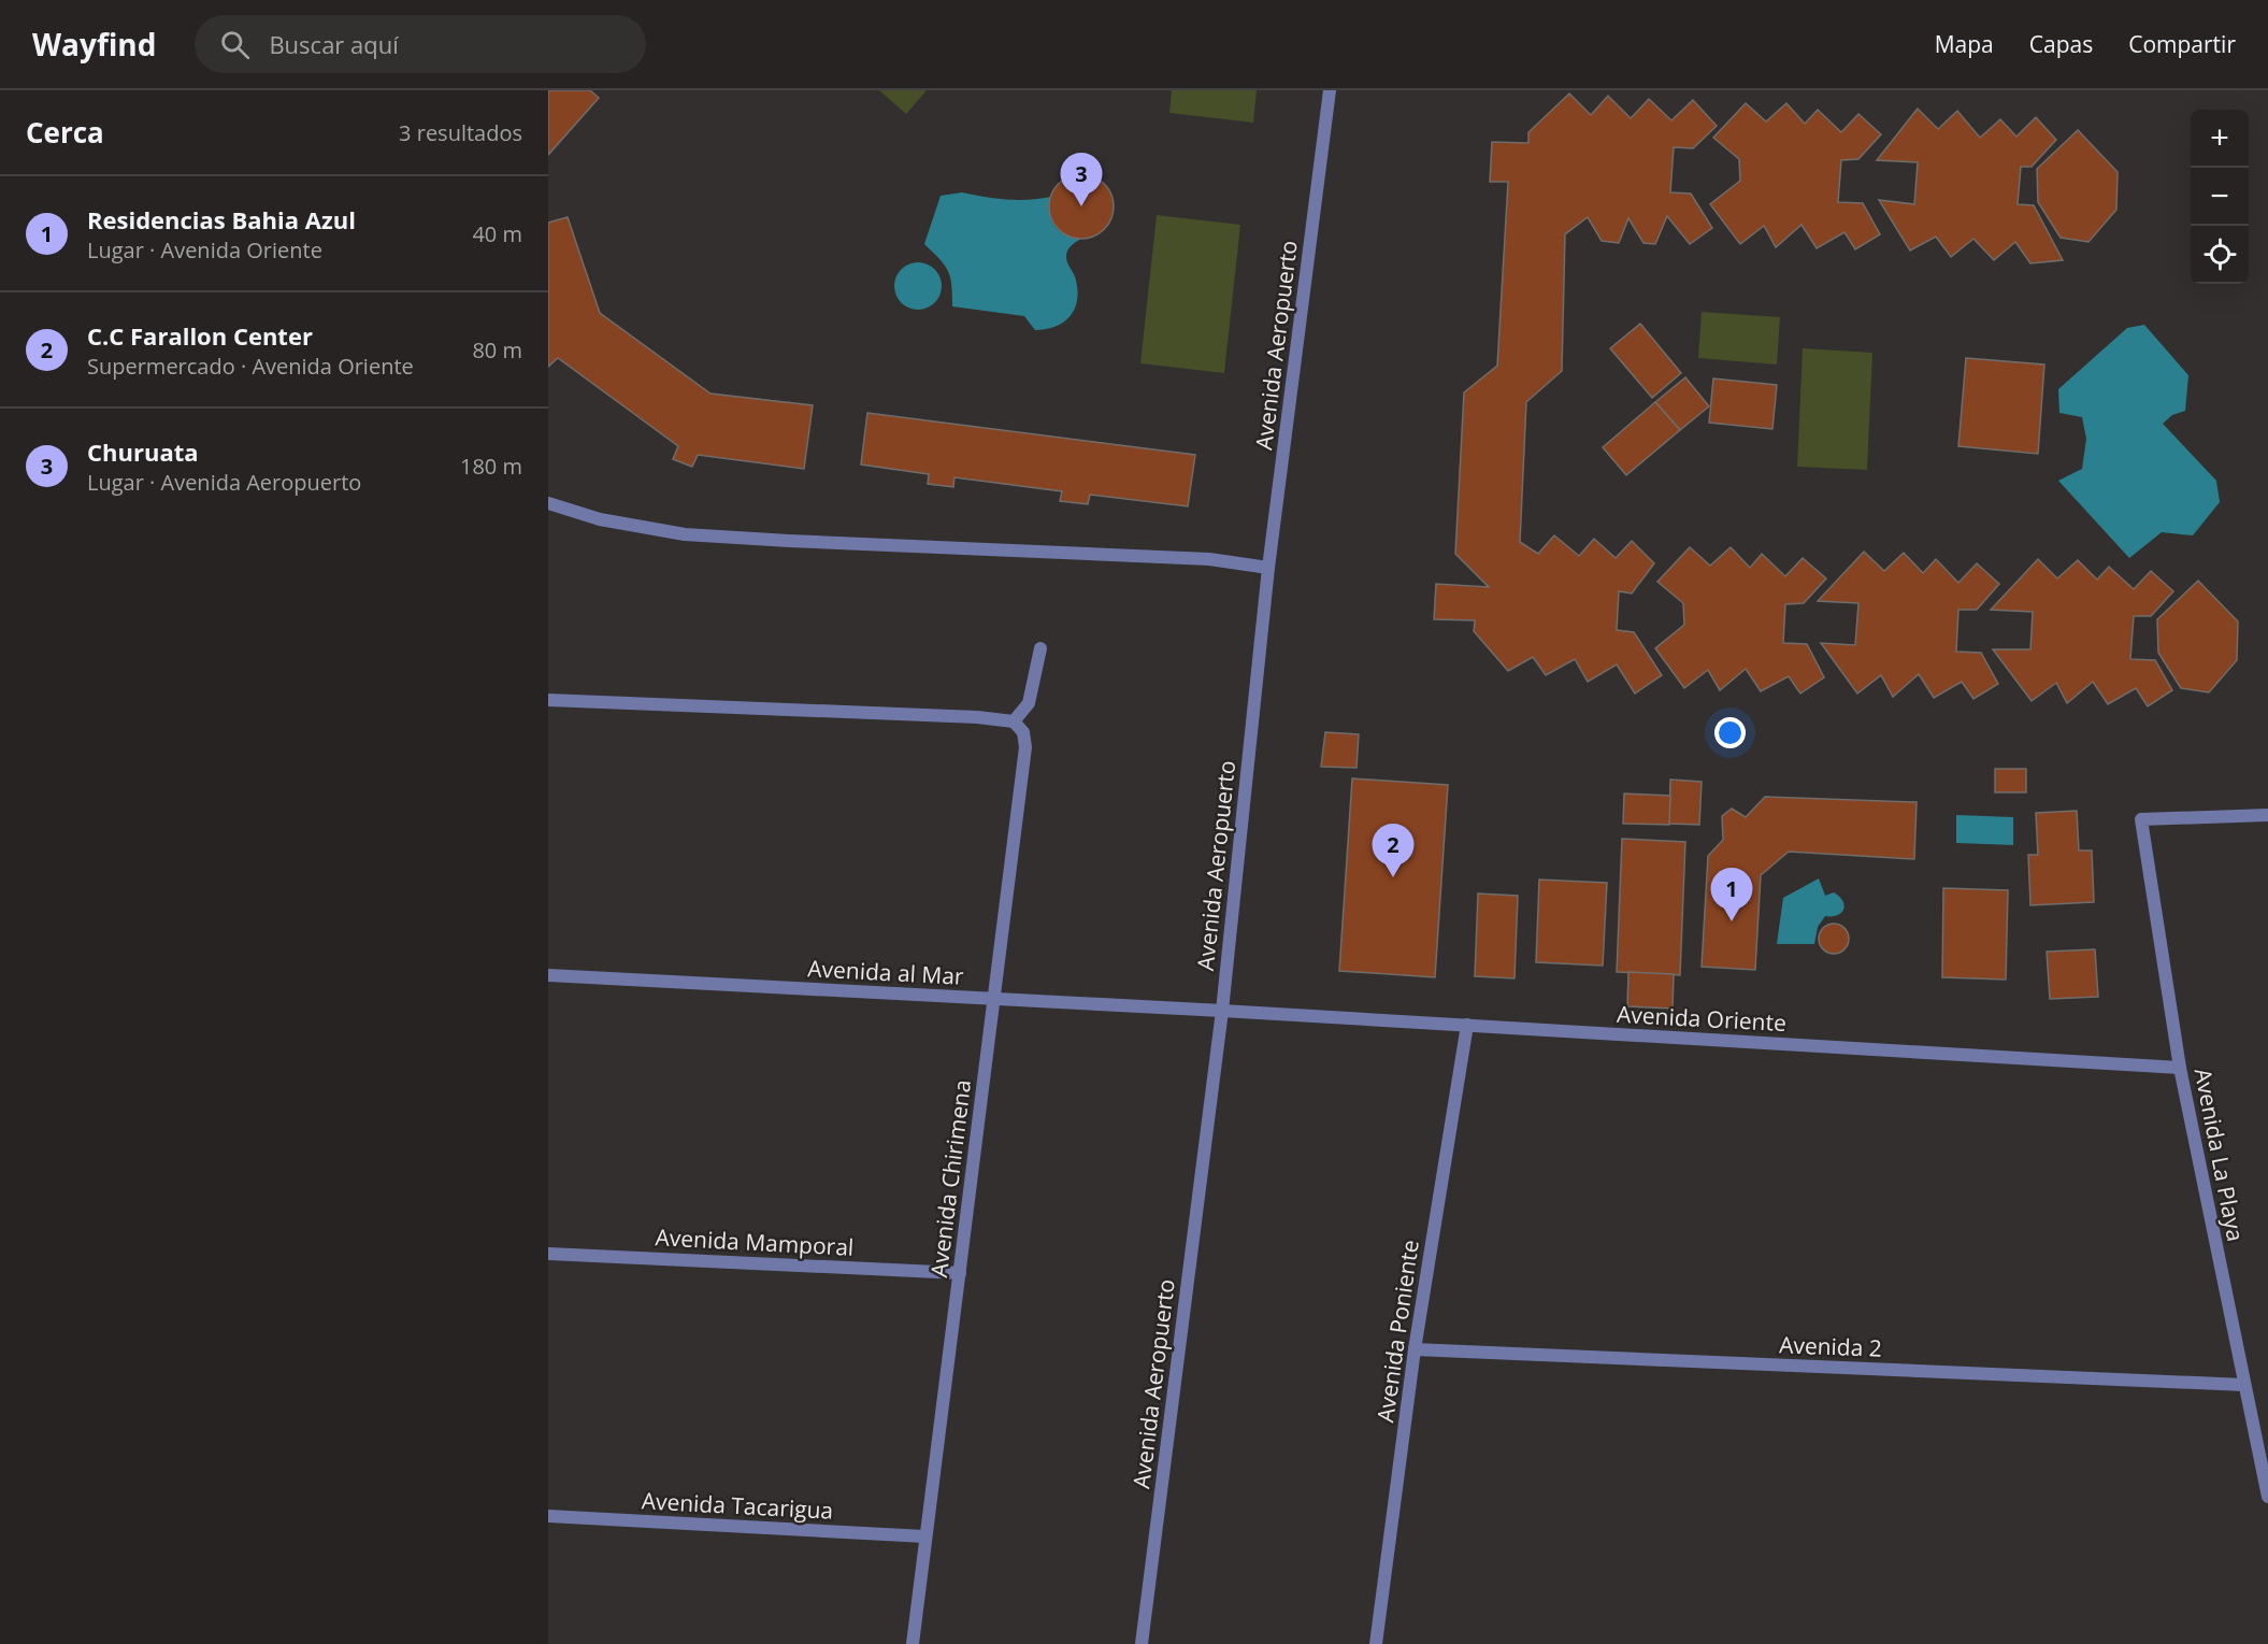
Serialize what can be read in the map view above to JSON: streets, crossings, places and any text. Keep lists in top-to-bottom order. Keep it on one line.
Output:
{"streets":{"street":["Avenida Aeropuerto","Avenida al Mar","Avenida Oriente","Avenida La Playa","Avenida Chirimena","Avenida Mamporal","Avenida Poniente","Avenida 2","Avenida Tacarigua"]},"crossings":[["Avenida Aeropuerto","Avenida al Mar"],["Avenida Aeropuerto","Avenida Oriente"],["Avenida al Mar","Avenida Oriente"],["Avenida al Mar","Avenida Chirimena"],["Avenida Oriente","Avenida La Playa"],["Avenida Oriente","Avenida Poniente"],["Avenida La Playa","Avenida 2"],["Avenida Chirimena","Avenida Mamporal"],["Avenida Chirimena","Avenida Tacarigua"],["Avenida Poniente","Avenida 2"]],"page":{"header":"Wayfind","search":"Buscar aquí","nav":["Mapa","Capas","Compartir"],"heading":["Cerca","3 resultados"],"map_buttons":["+","−"],"pins":["3","2","1"],"list":[{"mark":"1","name":"Residencias Bahia Azul","note":"Lugar · Avenida Oriente","value":"40 m"},{"mark":"2","name":"C.C Farallon Center","note":"Supermercado · Avenida Oriente","value":"80 m"},{"mark":"3","name":"Churuata","note":"Lugar · Avenida Aeropuerto","value":"180 m"}]}}
